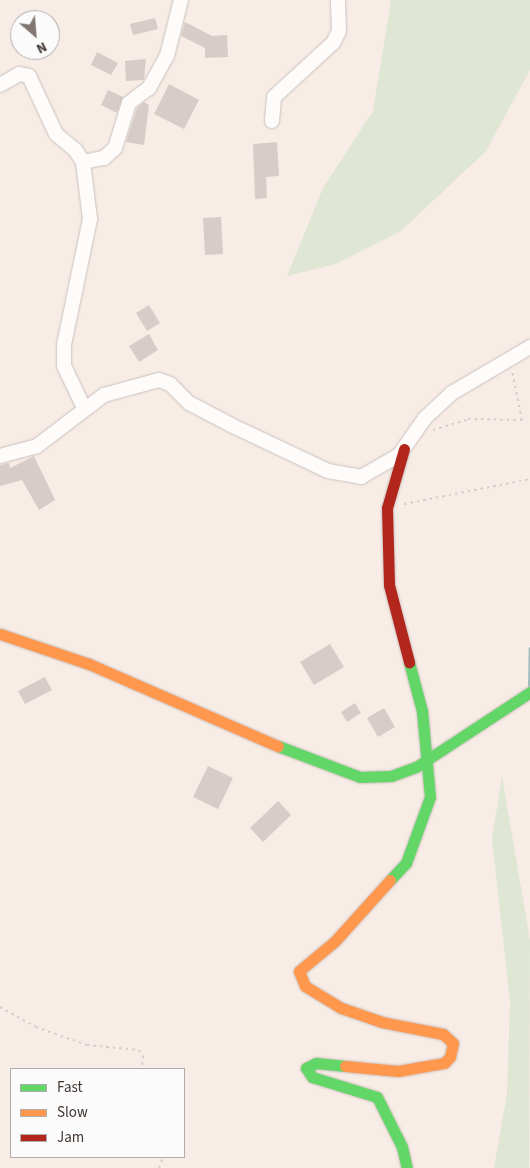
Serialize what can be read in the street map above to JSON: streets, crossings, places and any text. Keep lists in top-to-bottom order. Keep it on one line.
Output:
{"legend":["Fast","Slow","Jam"],"north":"bottom right"}
